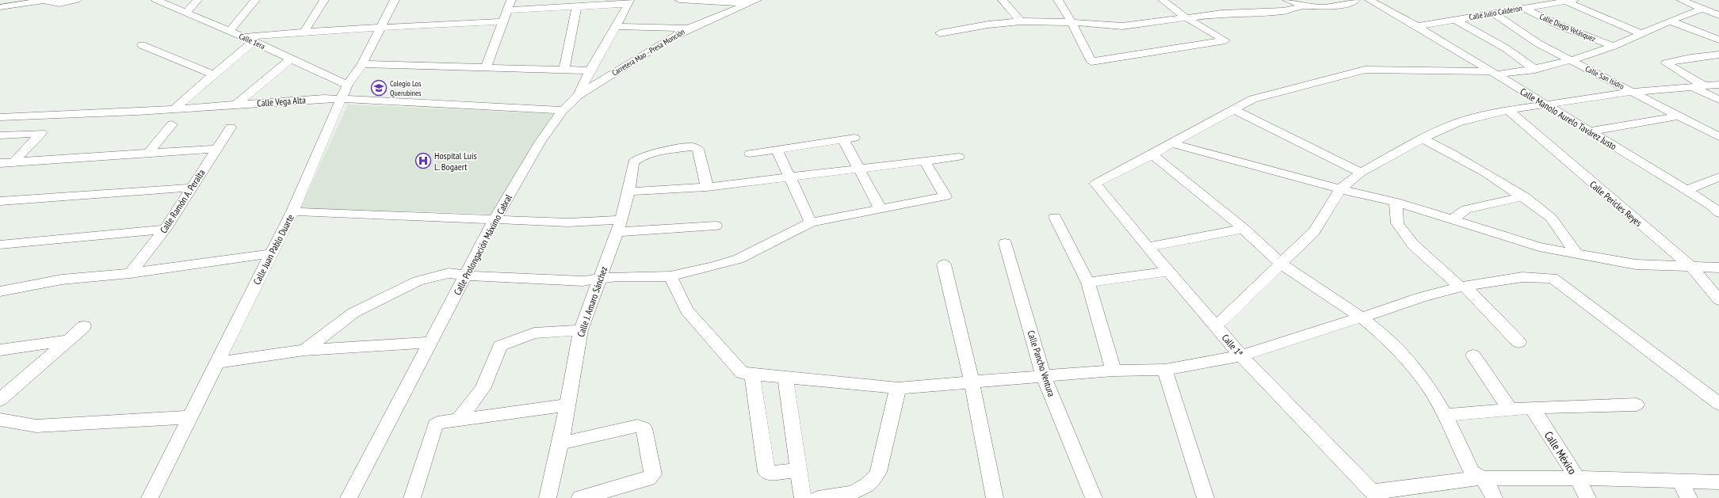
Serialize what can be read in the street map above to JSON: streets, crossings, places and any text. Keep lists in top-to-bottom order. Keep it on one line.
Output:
{"streets":{"street":["Calle Julio Calderon","Calle Diego Velásquez","Calle 1era","Carretera Mao - Presa Monción","Calle San Isidro","Calle Vega Alta","Calle Manolo Aurelo Tavárez Justo","Calle Ramón A. Peralta","Calle Pericles Reyes","Calle Prolongación Máximo Cabral","Calle Juan Pablo Duarte","Calle J. Amaro Sánchez","Calle 1ª","Calle Pancho Ventura","Calle México"]},"crossings":[["Calle Julio Calderon","Calle Diego Velásquez"],["Calle Julio Calderon","Calle San Isidro"],["Calle Julio Calderon","Calle Manolo Aurelo Tavárez Justo"],["Calle 1era","Calle Juan Pablo Duarte"],["Carretera Mao - Presa Monción","Calle Prolongación Máximo Cabral"],["Calle Vega Alta","Calle Prolongación Máximo Cabral"],["Calle Vega Alta","Calle Juan Pablo Duarte"]],"places":{"school or university":["Colegio Los Querubines"],"hospital":["Hospital Luis L. Bogaert"]}}
